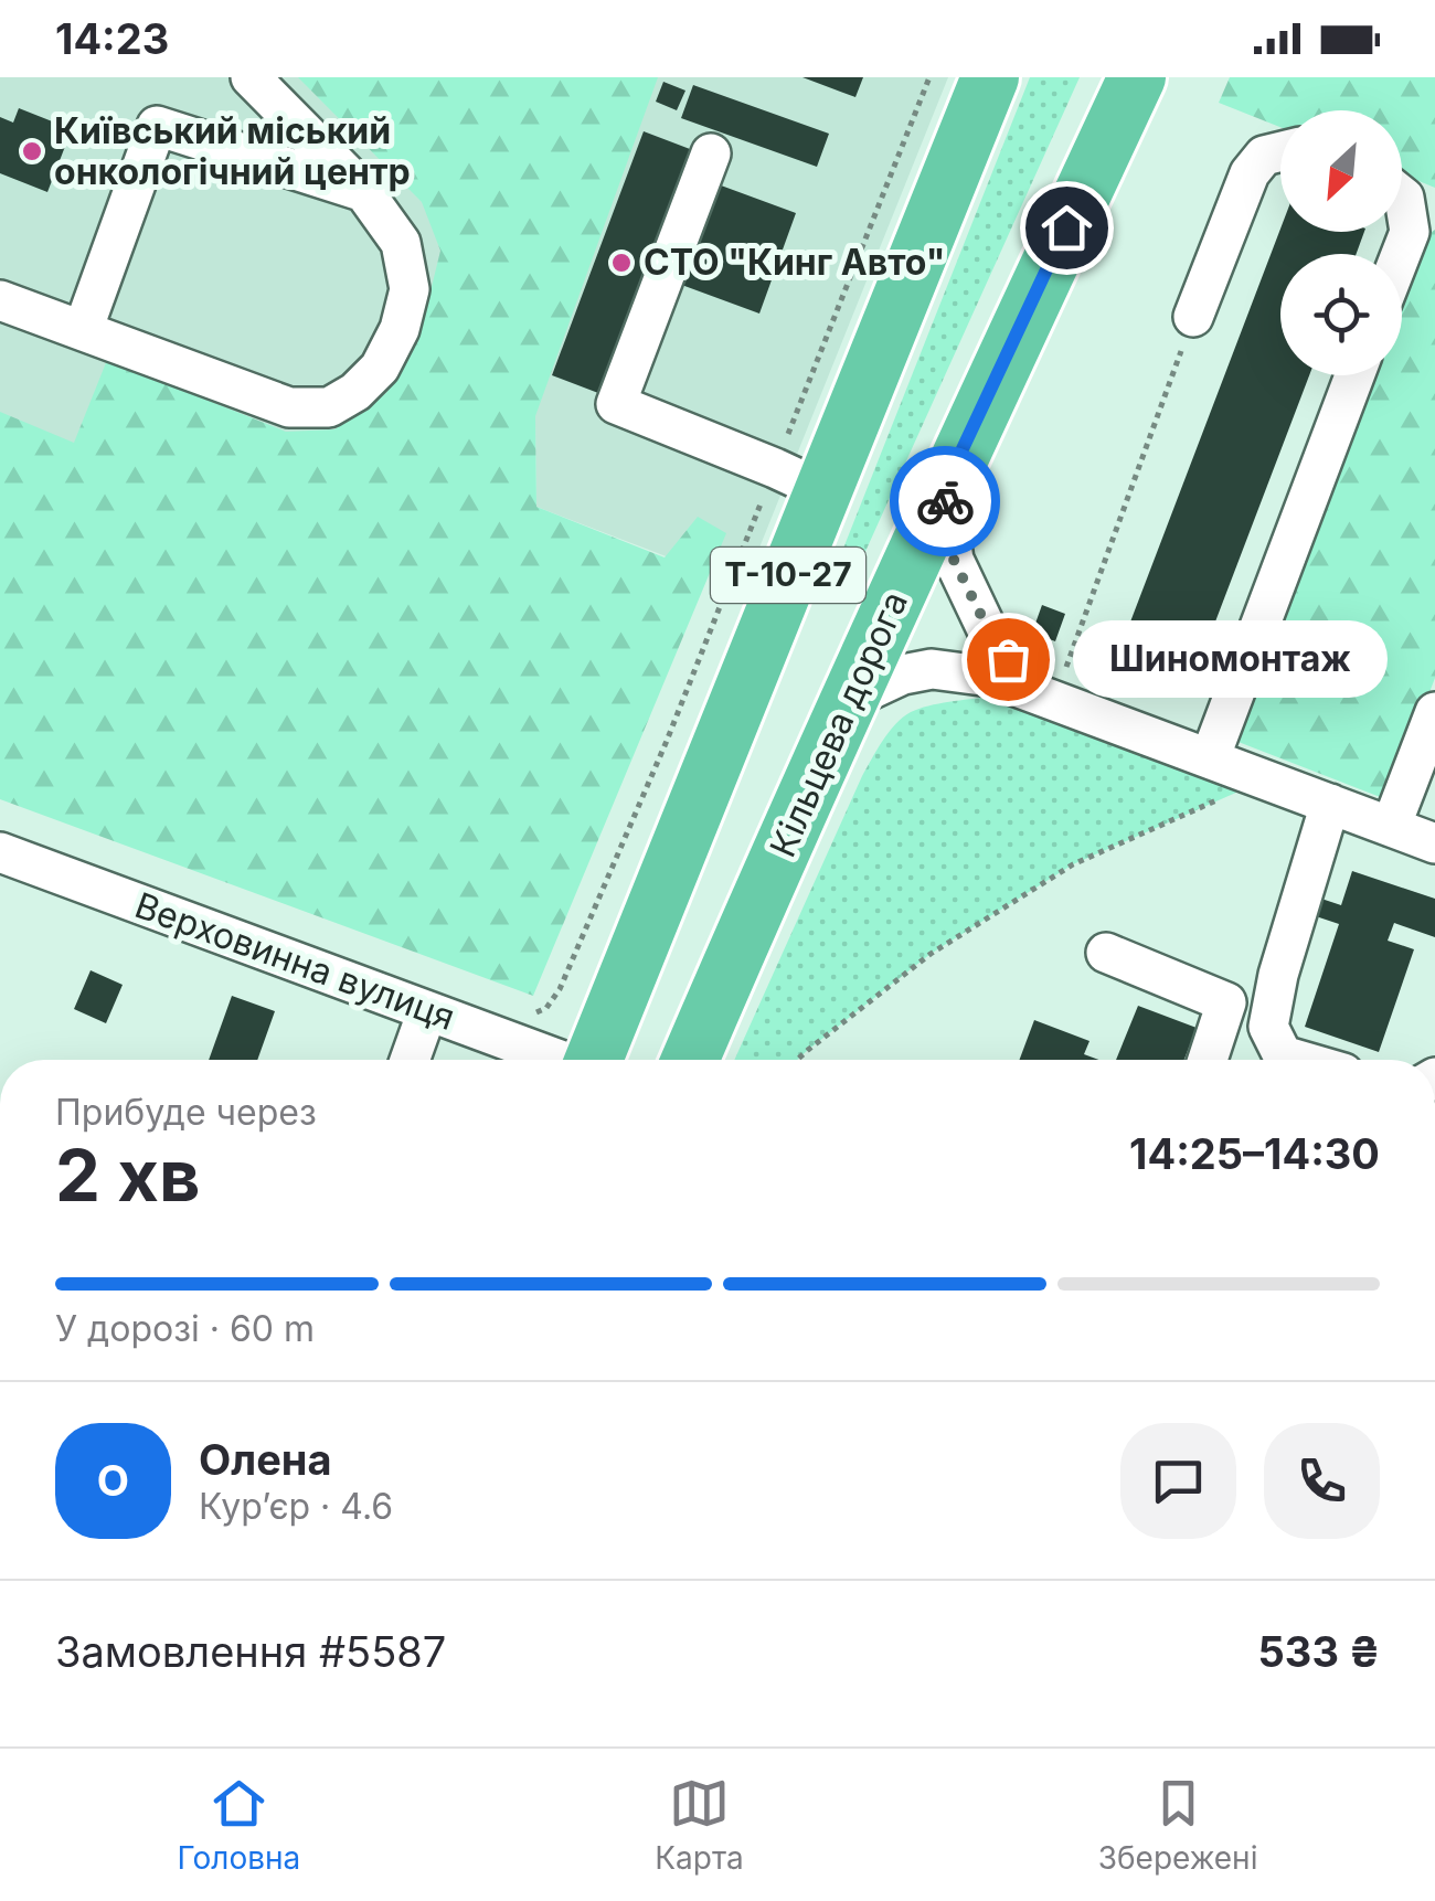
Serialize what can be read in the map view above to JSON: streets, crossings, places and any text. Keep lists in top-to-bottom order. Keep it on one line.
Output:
{"streets":{"highway":["Т-10-27","Кільцева дорога"],"street":["Верховинна вулиця"]},"places":["Київський міський онкологічний центр","СТО \"Кинг Авто\"","Шиномонтаж"],"north":"bottom left","page":{"status":"14:23","bubble":"Шиномонтаж","heading":["2 хв","Прибуде через","14:25–14:30"],"panel":["Олена","Кур’єр · 4.6","Замовлення #5587","533 ₴"],"bar":"У дорозі · 60 m","round":"О","tabs":["Головна","Карта","Збережені"]}}
